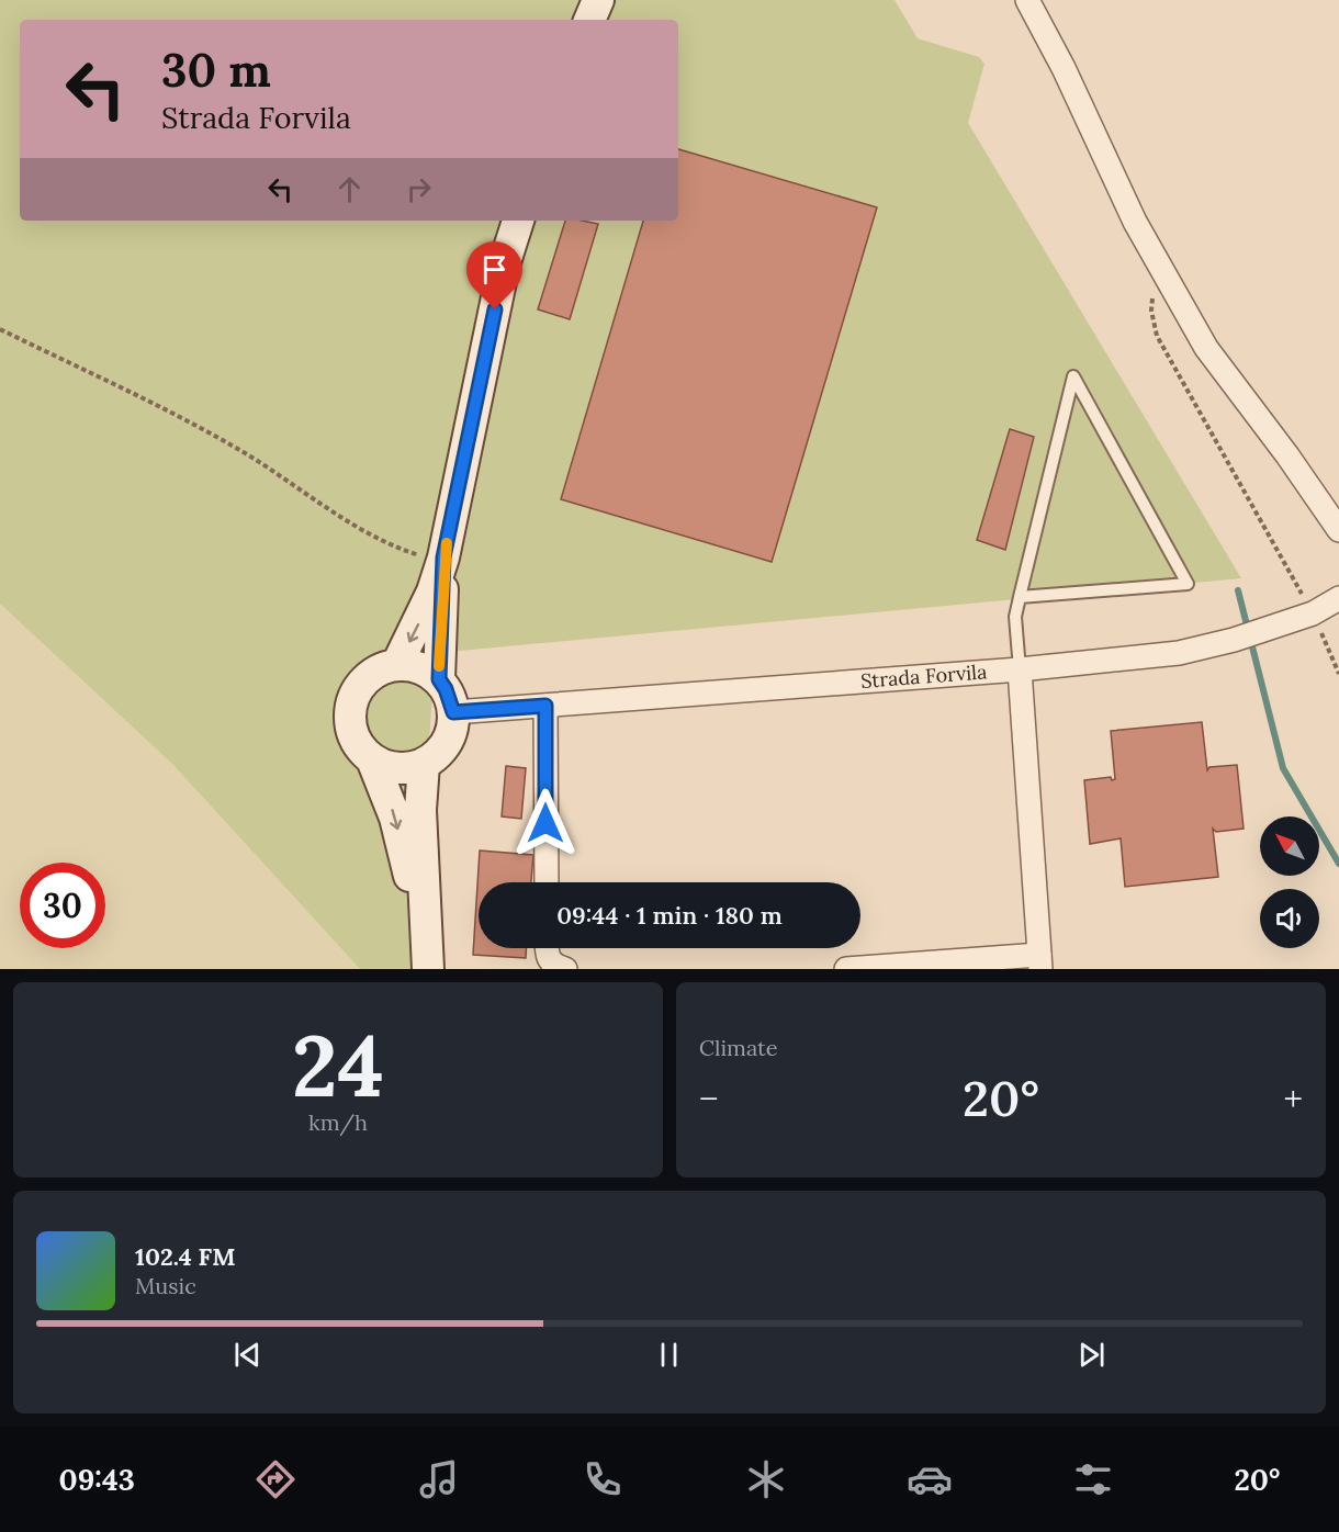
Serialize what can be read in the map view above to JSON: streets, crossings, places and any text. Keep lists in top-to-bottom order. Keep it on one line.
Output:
{"streets":{"street":["Strada Forvila"]},"north":"top left","page":{"turn":["30 m","Strada Forvila"],"limit":"30","trip":"09:44 · 1 min · 180 m","tile":[["24","km/h"],"Climate"],"heat":["−","20°","+"],"song":["102.4 FM","Music"],"tabs":["09:43","20°"]}}
